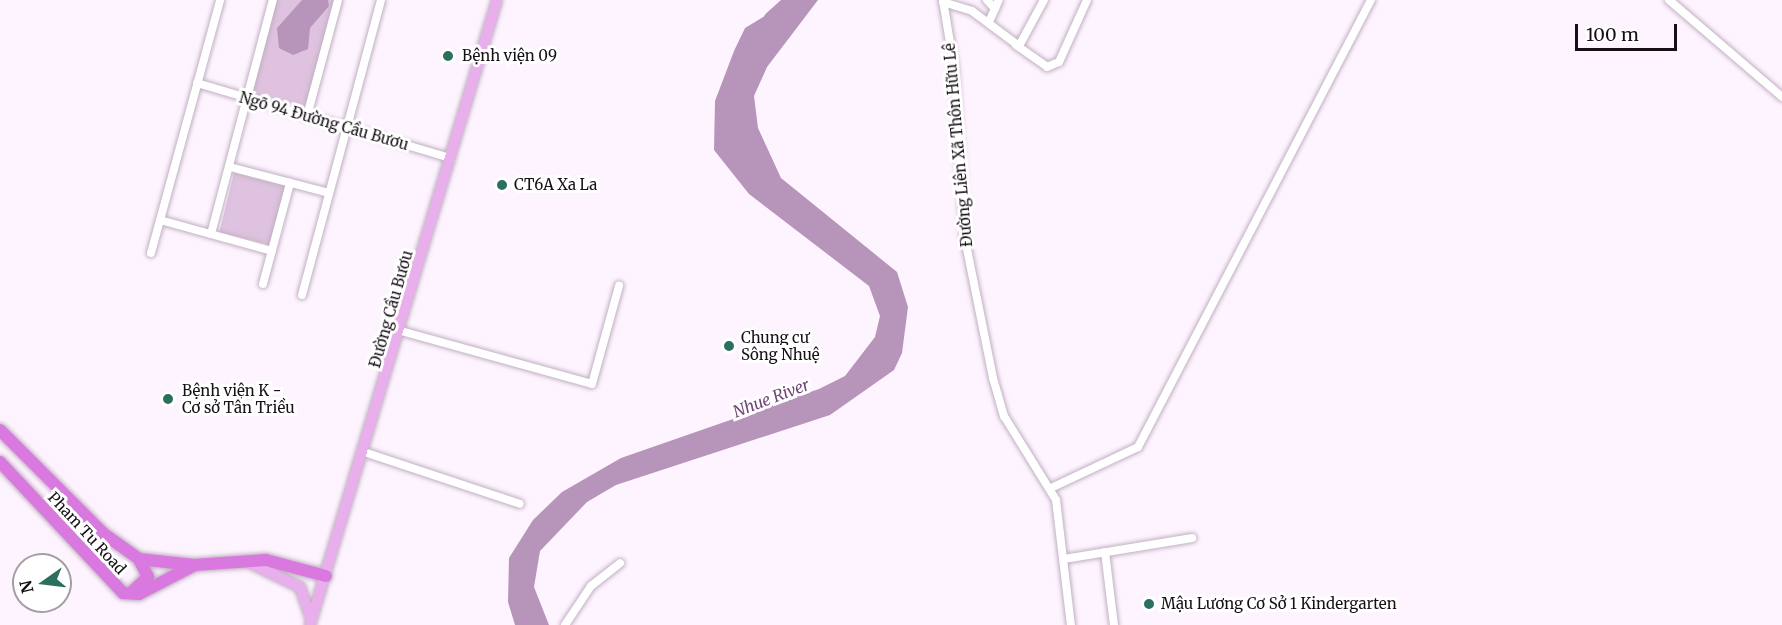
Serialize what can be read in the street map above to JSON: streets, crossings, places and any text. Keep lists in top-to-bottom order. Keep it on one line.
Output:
{"streets":{"highway":["Pham Tu Road"],"main road":["Đường Cầu Bươu"],"street":["Ngõ 94 Đường Cầu Bươu","Đường Liên Xã Thôn Hữu Lê"]},"crossings":[["Ngõ 94 Đường Cầu Bươu","Đường Cầu Bươu"],["Đường Cầu Bươu","Pham Tu Road"]],"water":["Nhue River"],"places":["Bệnh viện 09","CT6A Xa La","Chung cư Sông Nhuệ","Bệnh viện K - Cơ sở Tân Triều","Mậu Lương Cơ Sở 1 Kindergarten"],"scale_bar":"100 m","north":"left"}
